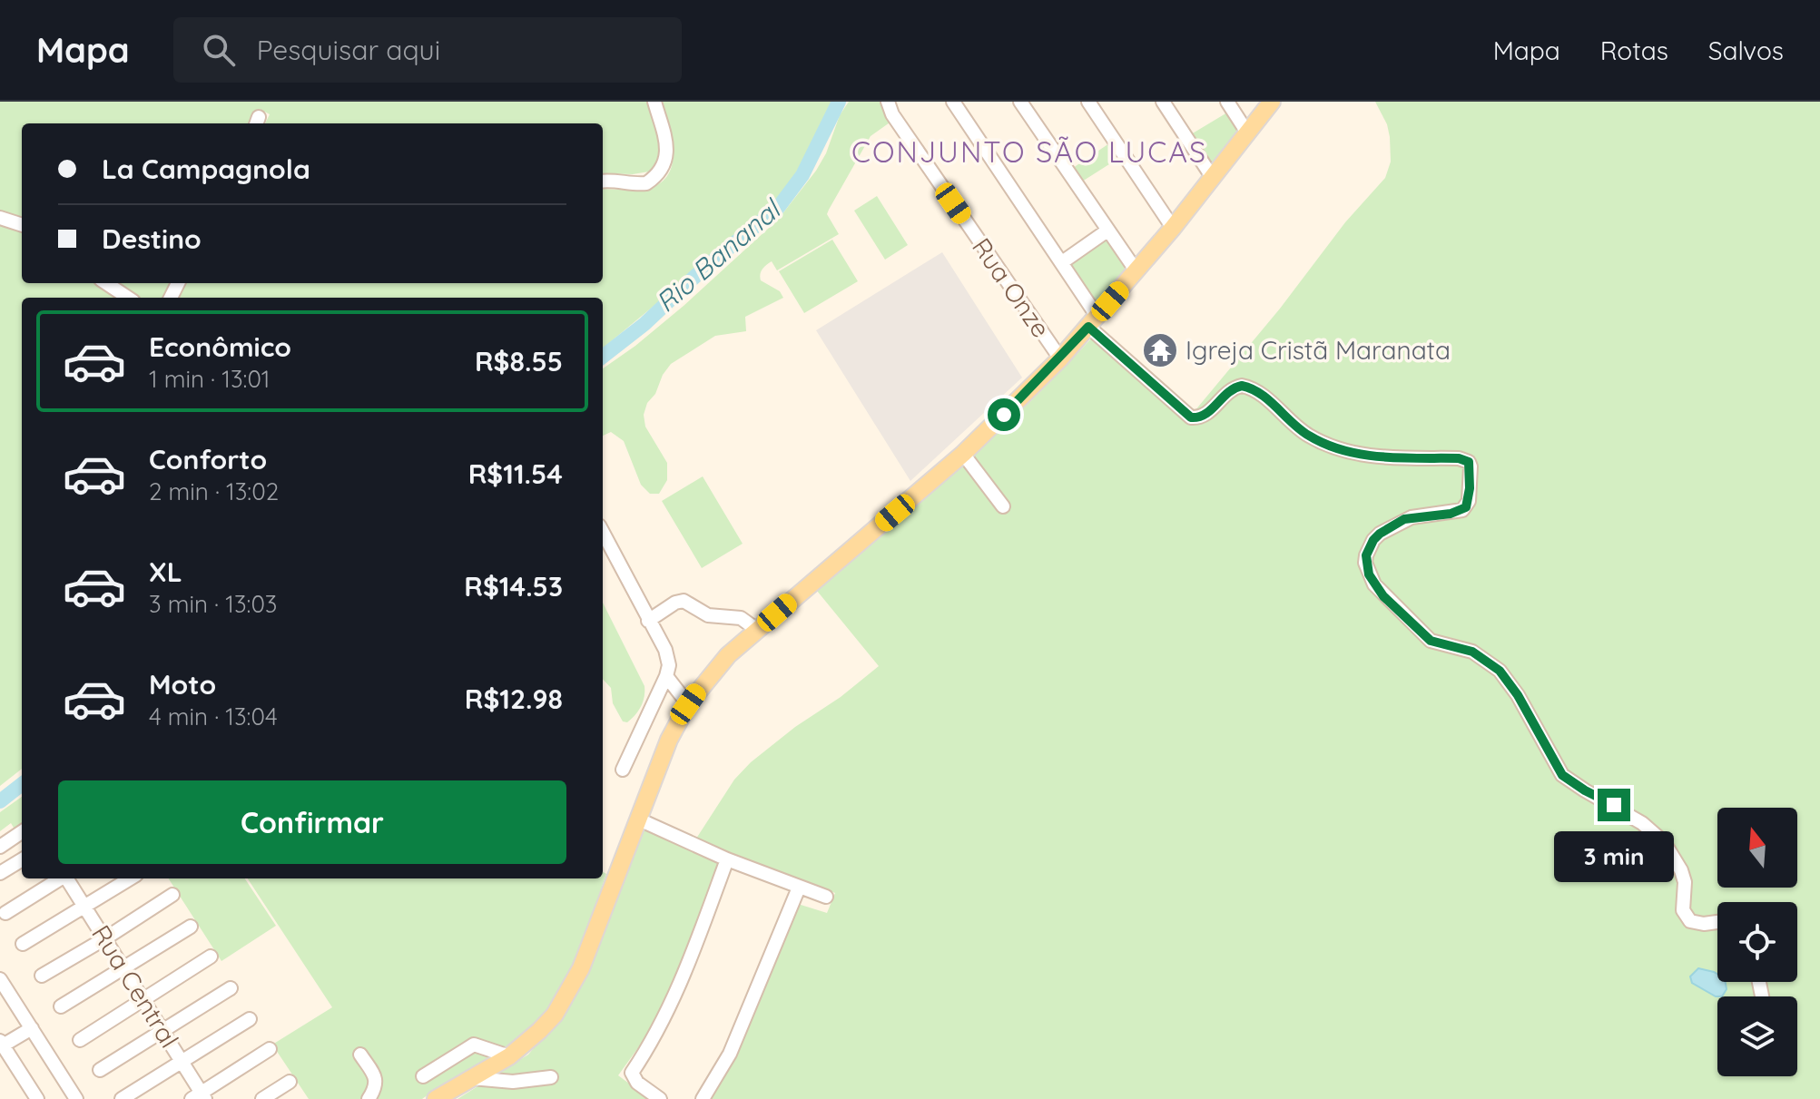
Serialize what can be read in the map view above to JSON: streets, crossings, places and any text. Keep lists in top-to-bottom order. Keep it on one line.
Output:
{"streets":{"street":["Rua Onze","Rua Central"]},"districts":["CONJUNTO SÃO LUCAS"],"water":["Rio Bananal"],"places":{"temple":["Igreja Cristã Maranata"]},"north":"top","page":{"header":"Mapa","search":"Pesquisar aqui","nav":["Mapa","Rotas","Salvos"],"banner":["La Campagnola","Destino"],"list":[{"name":"Econômico","note":"1 min · 13:01","value":"R$8.55"},{"name":"Conforto","note":"2 min · 13:02","value":"R$11.54"},{"name":"XL","note":"3 min · 13:03","value":"R$14.53"},{"name":"Moto","note":"4 min · 13:04","value":"R$12.98"}],"buttons":"Confirmar","bubble":"3 min"}}
